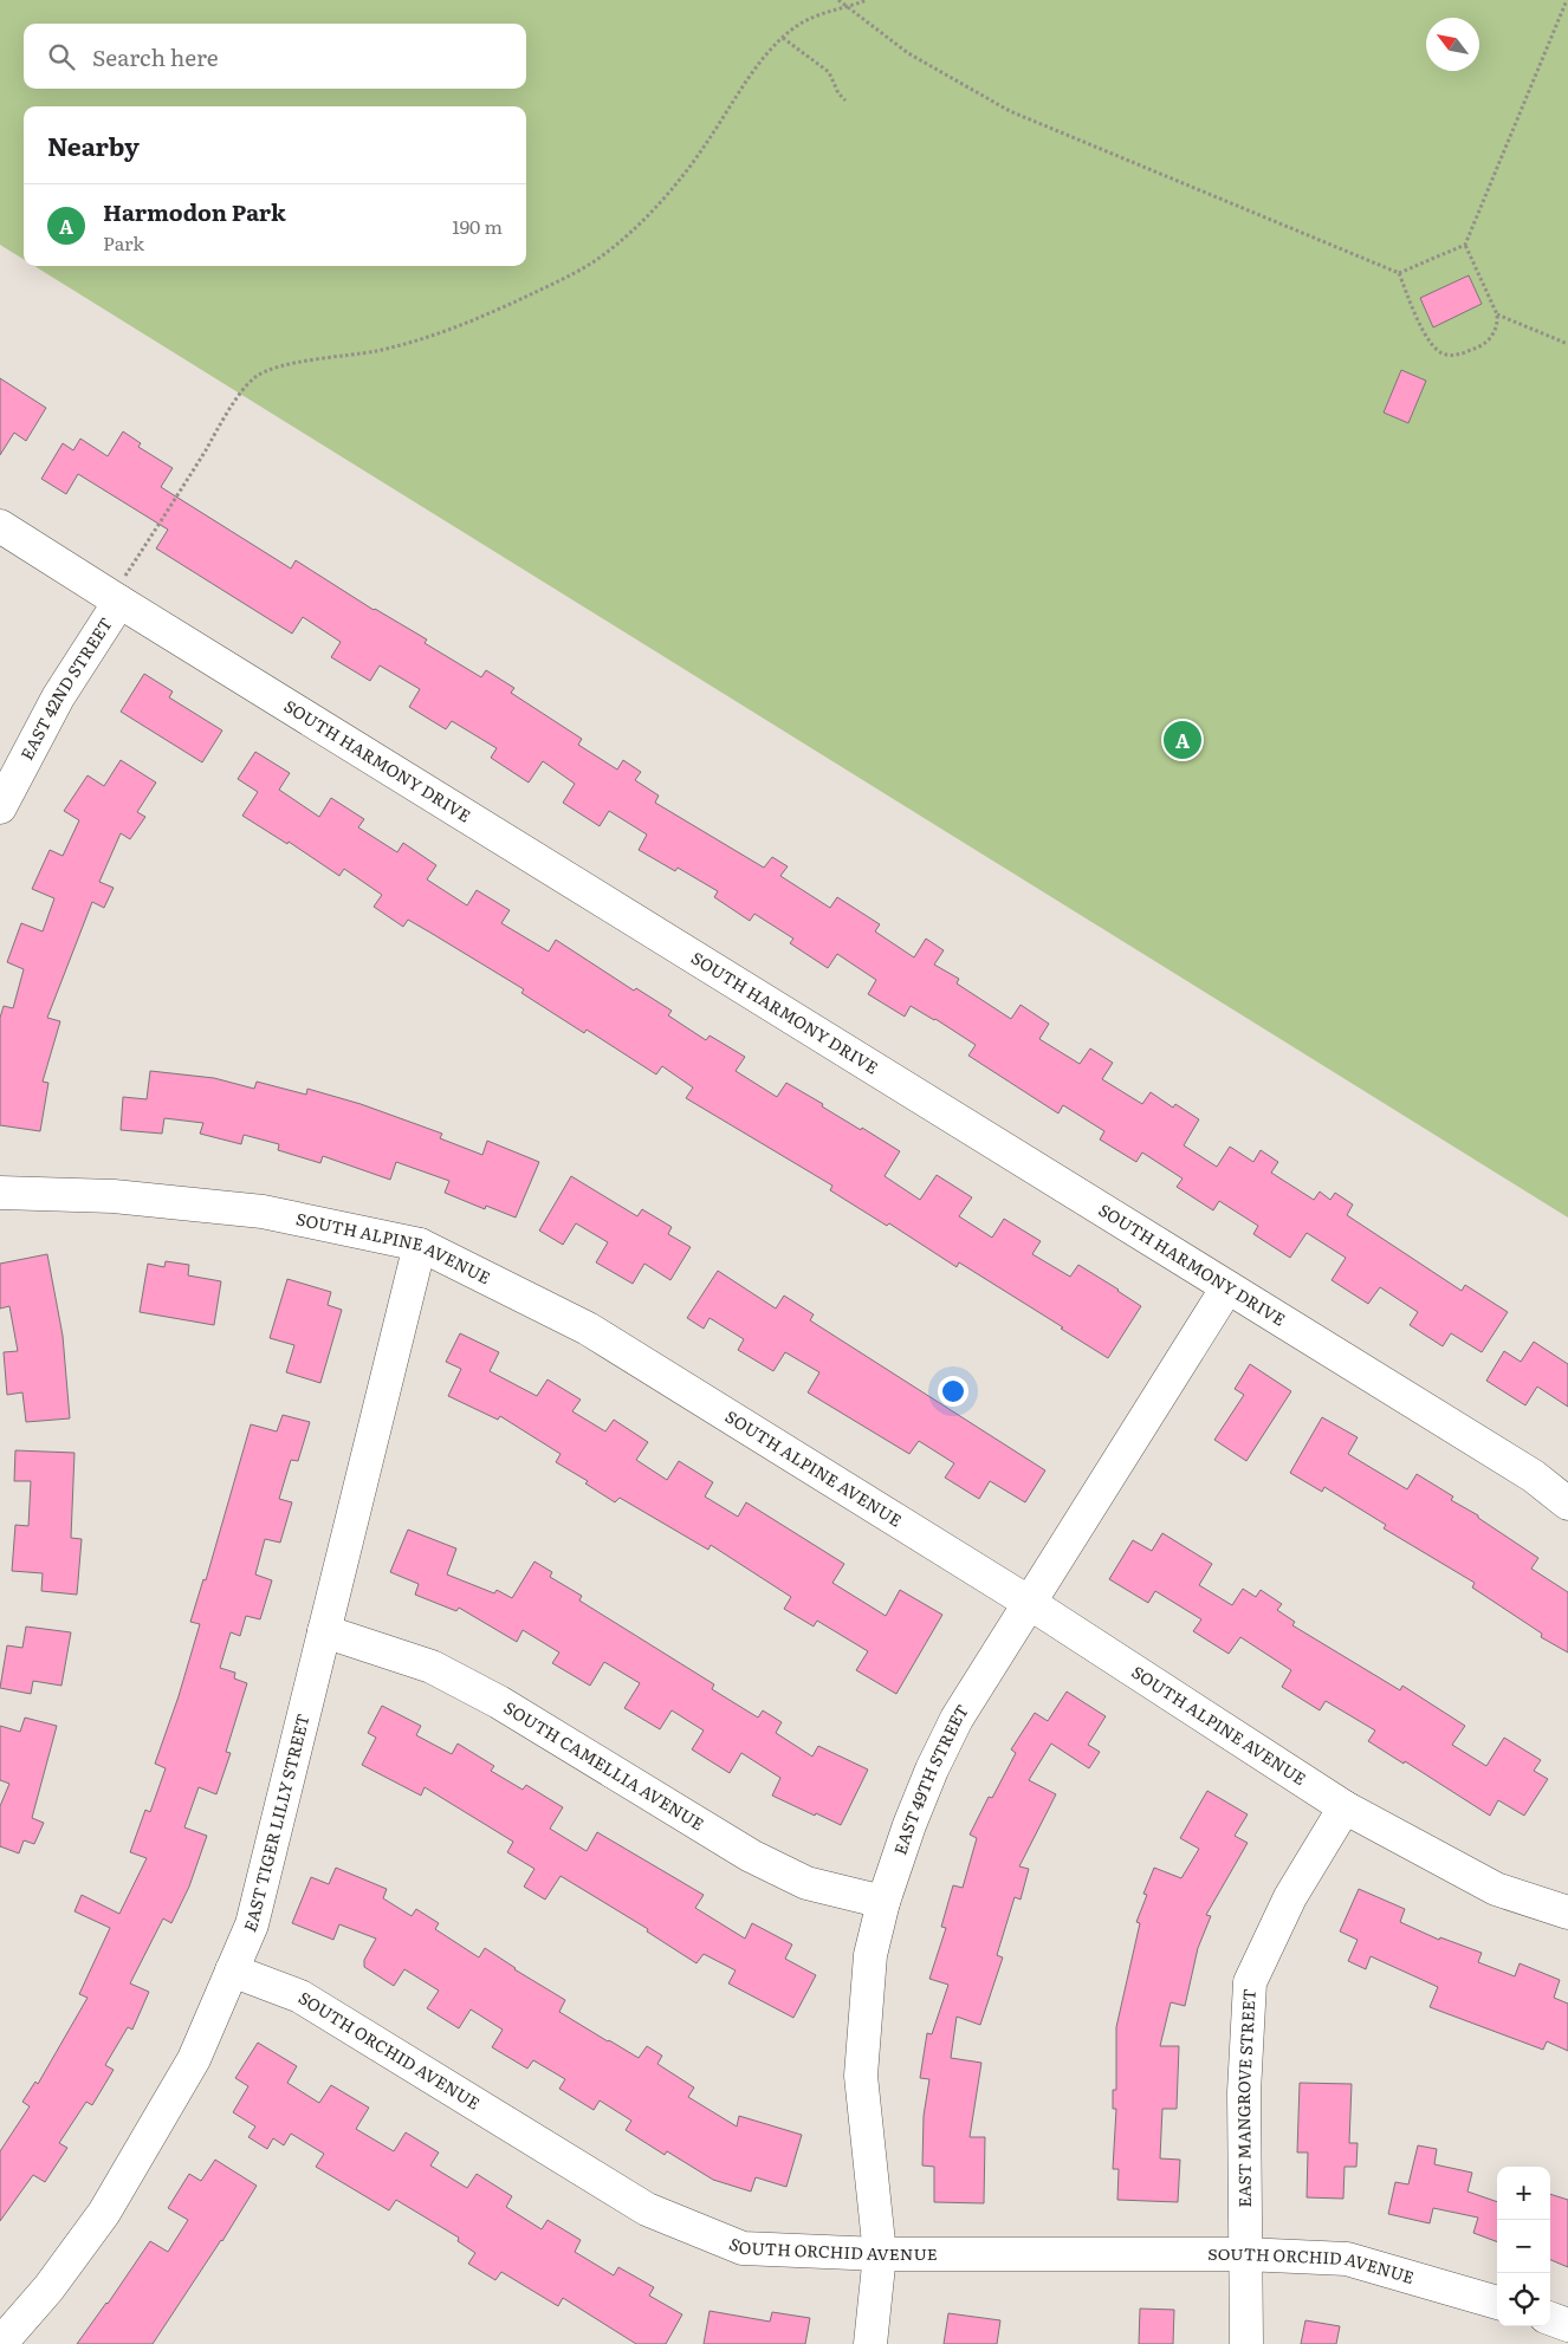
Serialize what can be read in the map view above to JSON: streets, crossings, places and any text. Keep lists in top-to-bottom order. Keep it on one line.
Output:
{"streets":{"street":["EAST 42ND STREET","SOUTH HARMONY DRIVE","SOUTH ALPINE AVENUE","SOUTH CAMELLIA AVENUE","EAST 49TH STREET","EAST TIGER LILLY STREET","SOUTH ORCHID AVENUE","EAST MANGROVE STREET"]},"crossings":[["EAST 42ND STREET","SOUTH HARMONY DRIVE"],["SOUTH HARMONY DRIVE","EAST 49TH STREET"],["SOUTH ALPINE AVENUE","EAST 49TH STREET"],["SOUTH ALPINE AVENUE","EAST TIGER LILLY STREET"],["SOUTH ALPINE AVENUE","EAST MANGROVE STREET"],["SOUTH CAMELLIA AVENUE","EAST 49TH STREET"],["SOUTH CAMELLIA AVENUE","EAST TIGER LILLY STREET"],["EAST 49TH STREET","SOUTH ORCHID AVENUE"],["EAST TIGER LILLY STREET","SOUTH ORCHID AVENUE"],["SOUTH ORCHID AVENUE","EAST MANGROVE STREET"]],"north":"top left","page":{"search":"Search here","heading":"Nearby","list":[{"mark":"A","name":"Harmodon Park","note":"Park","value":"190 m"}],"pins":"A","map_buttons":["+","−"]}}
